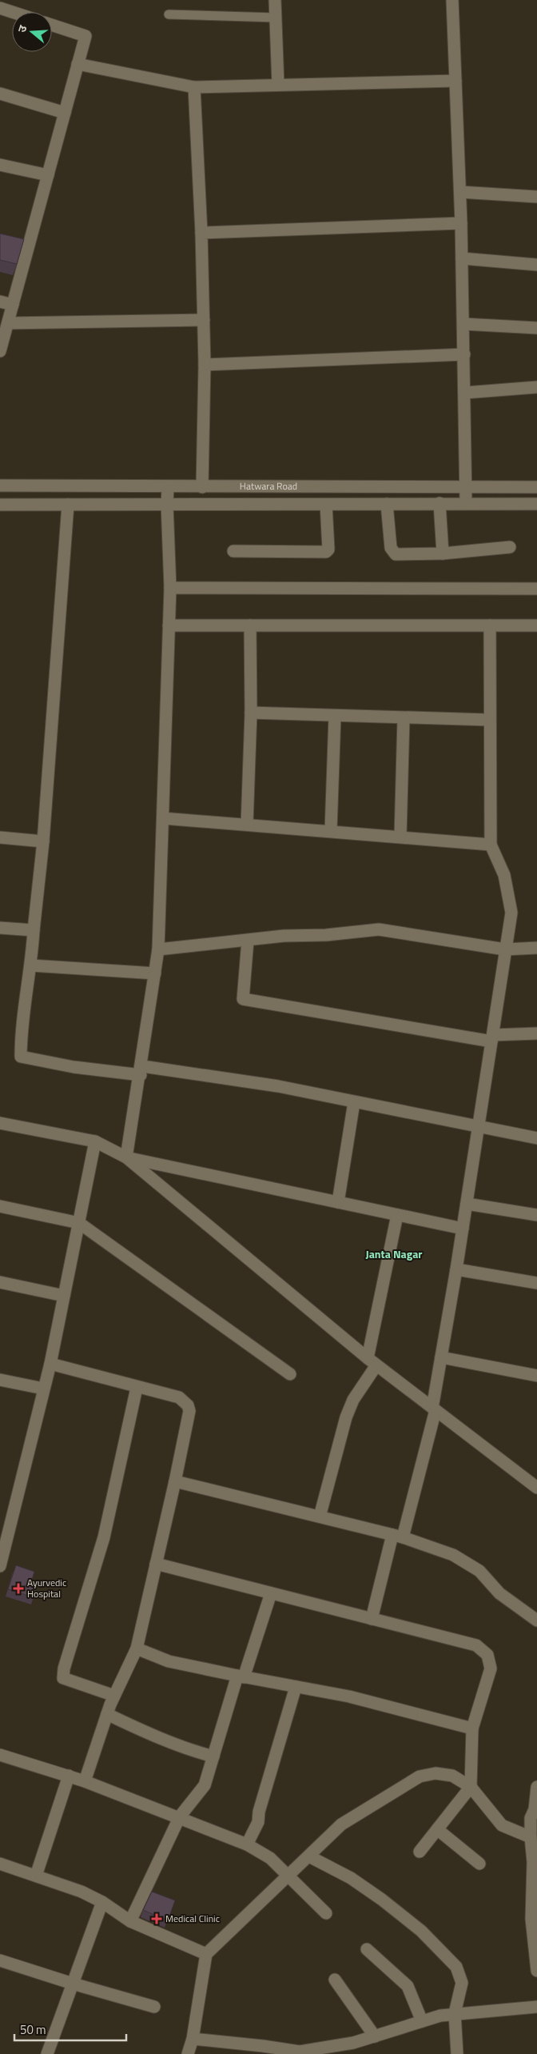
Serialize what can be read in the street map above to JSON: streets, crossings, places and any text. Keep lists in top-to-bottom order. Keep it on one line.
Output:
{"streets":{"street":["Hatwara Road"]},"districts":["Janta Nagar"],"places":{"health":["Ayurvedic Hospital","Medical Clinic"]},"scale_bar":"50 m","north":"left"}
